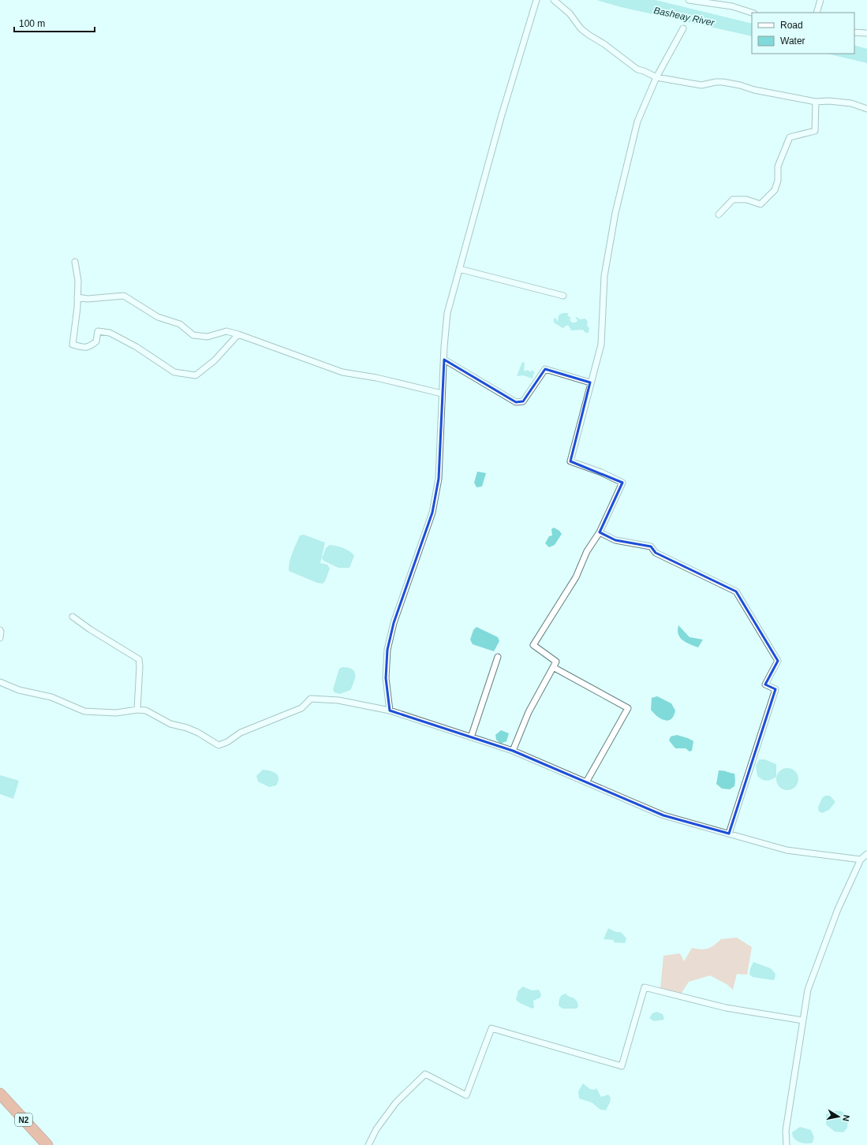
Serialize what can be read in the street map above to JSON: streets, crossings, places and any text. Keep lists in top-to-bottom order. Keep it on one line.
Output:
{"streets":{"highway":["N2"]},"water":["Basheay River"],"legend":["Road","Water"],"scale_bar":"100 m","north":"right"}
